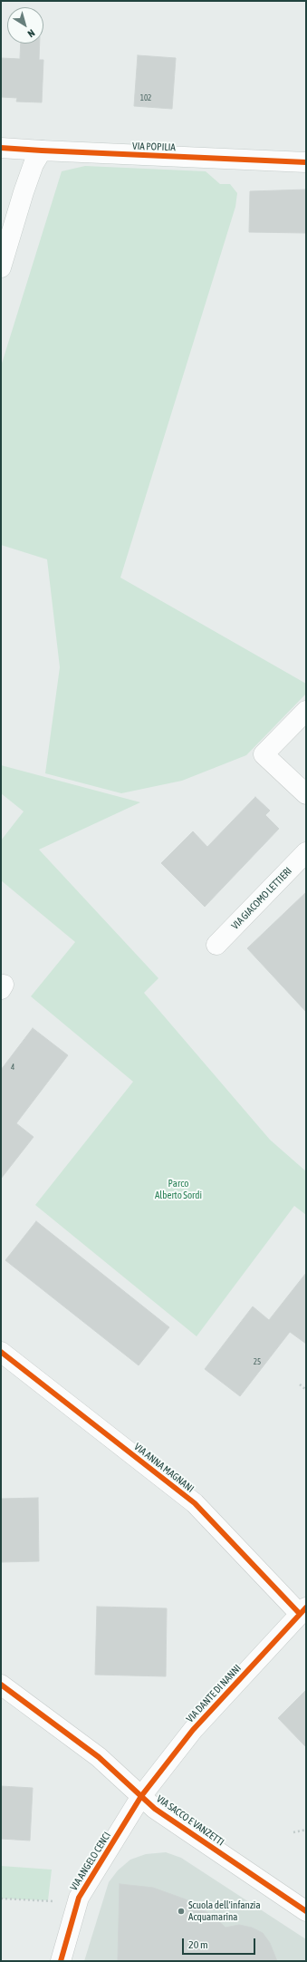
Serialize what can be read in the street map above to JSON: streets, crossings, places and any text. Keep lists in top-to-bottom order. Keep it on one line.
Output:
{"streets":{"street":["VIA POPILIA","VIA GIACOMO LETTIERI","VIA ANNA MAGNANI","VIA DANTE DI NANNI","VIA SACCO E VANZETTI","VIA ANGELO CENCI"]},"crossings":[["VIA ANNA MAGNANI","VIA DANTE DI NANNI"],["VIA DANTE DI NANNI","VIA SACCO E VANZETTI"],["VIA DANTE DI NANNI","VIA ANGELO CENCI"],["VIA SACCO E VANZETTI","VIA ANGELO CENCI"]],"parks":["Parco Alberto Sordi"],"places":["Scuola dell'infanzia Acquamarina"],"house_numbers":["102","4","25"],"scale_bar":"20 m","north":"bottom right"}
